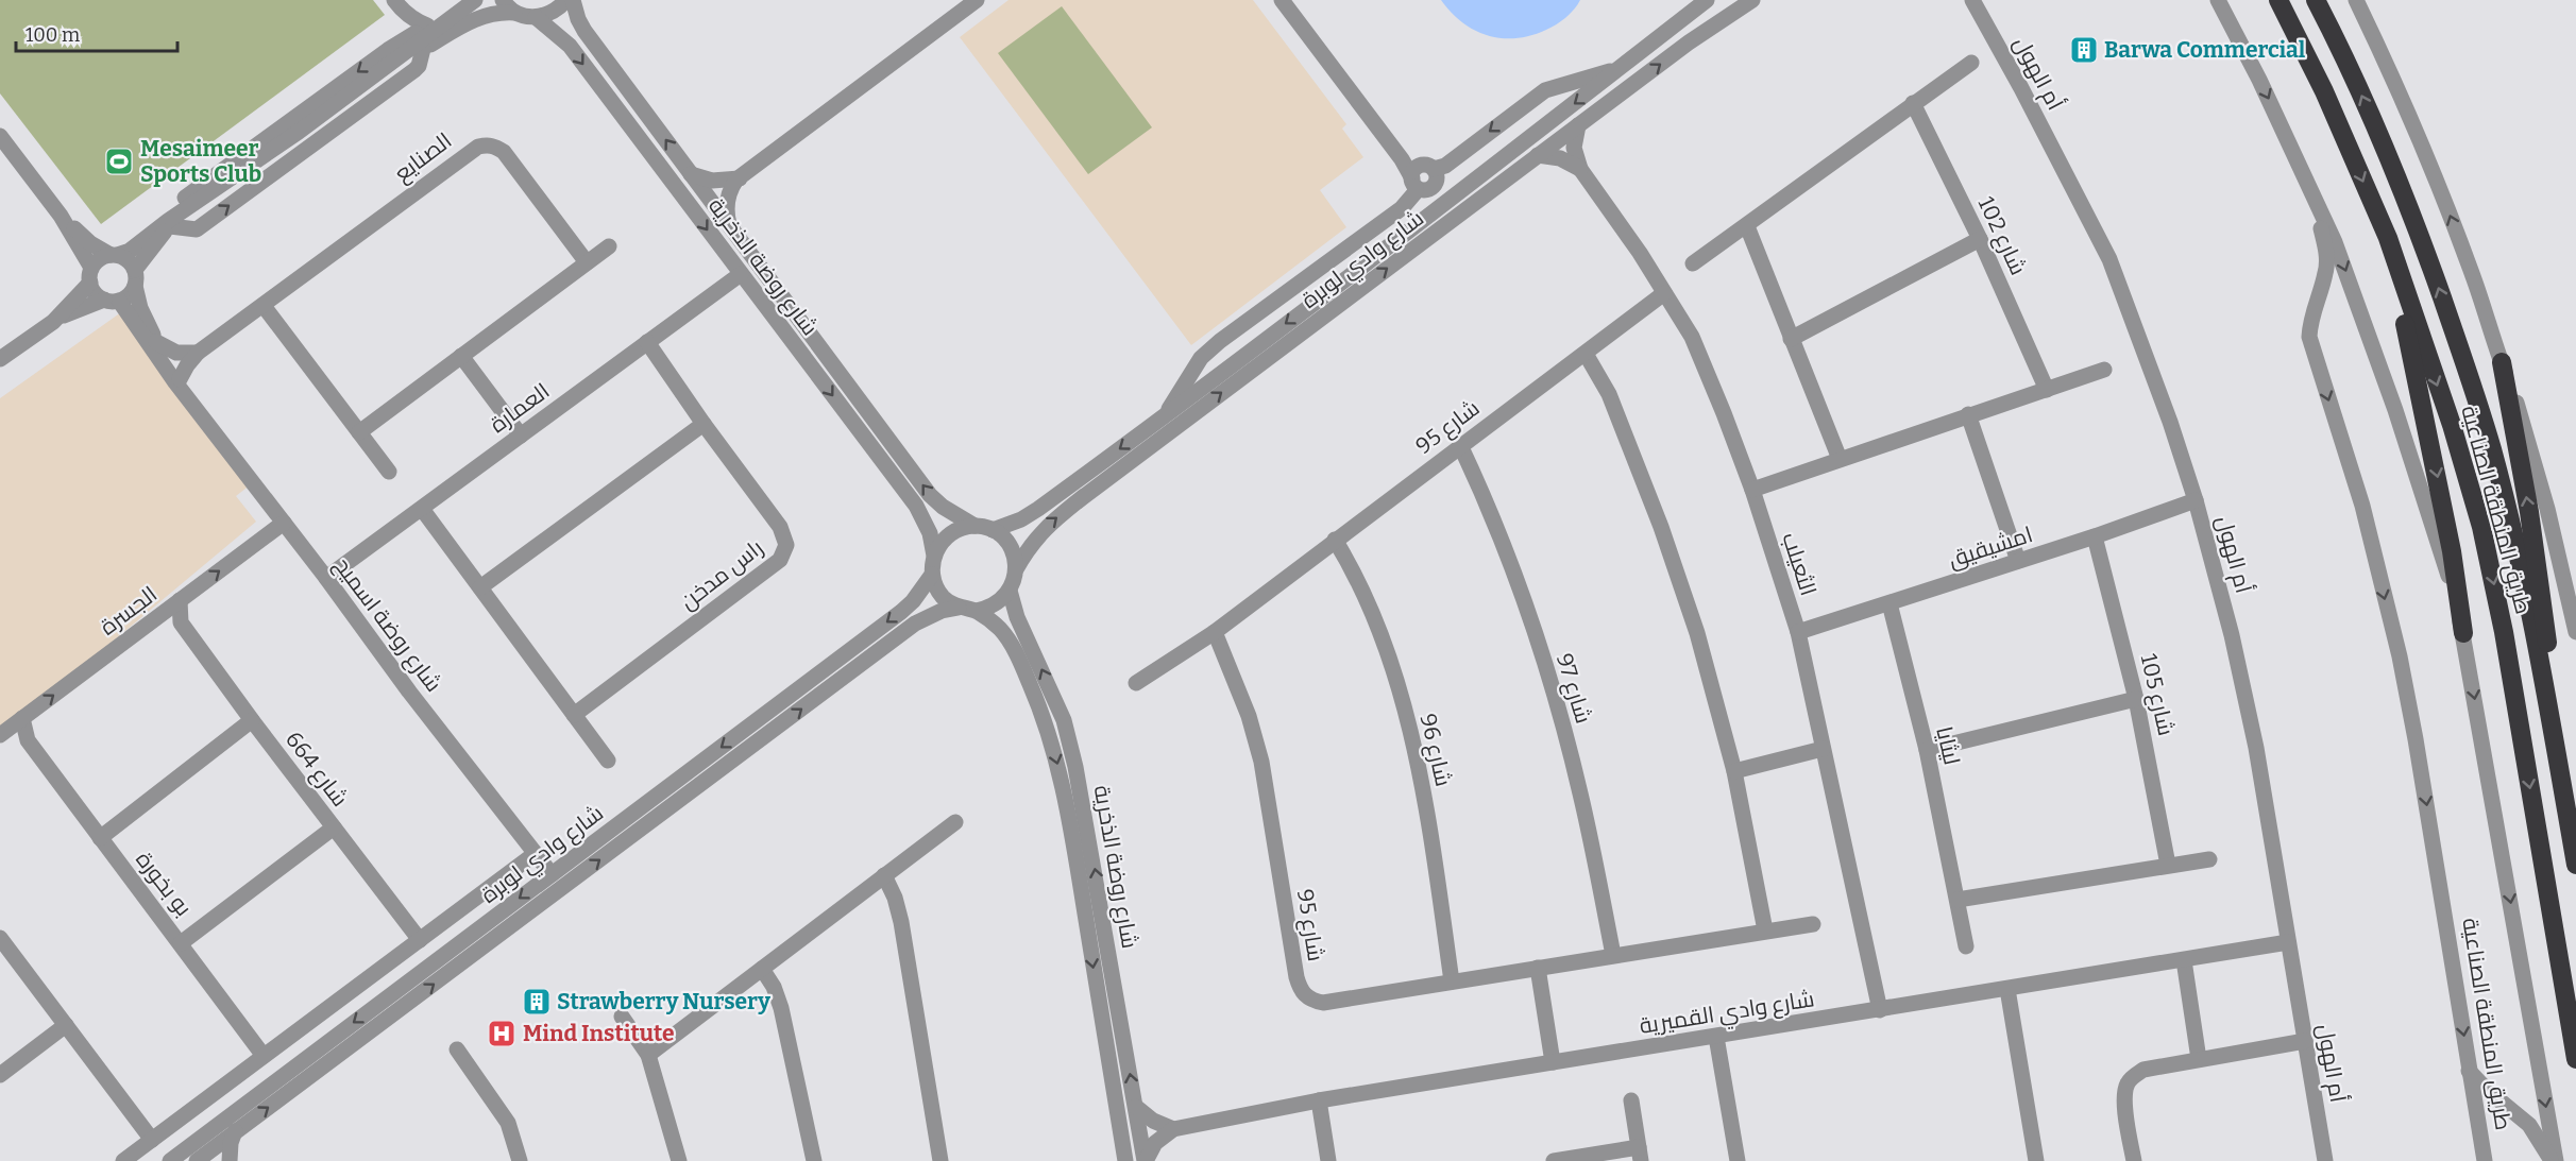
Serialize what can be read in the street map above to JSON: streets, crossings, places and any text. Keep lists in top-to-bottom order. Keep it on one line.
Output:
{"streets":{"highway":["طريق المنطقة الصناعية"],"street":["أم الهول","الصنايع","شارع 102","شارع وادي لوبرة","شارع روضة الذخرية","العمارة","شارع 95","امشيقيق","الثعيلب","راس مدخن","الجسرة","شارع روضة اسميح","شارع 97","شارع 105","ليثايا","شارع 96","شارع 664","بو بخورة","شارع وادي القميرية"]},"crossings":[["أم الهول","امشيقيق"],["أم الهول","شارع وادي القميرية"],["الصنايع","شارع روضة اسميح"],["شارع وادي لوبرة","شارع روضة الذخرية"],["شارع وادي لوبرة","الثعيلب"],["شارع وادي لوبرة","شارع روضة اسميح"],["شارع وادي لوبرة","شارع 664"],["شارع وادي لوبرة","بو بخورة"],["شارع روضة الذخرية","العمارة"],["العمارة","راس مدخن"],["العمارة","شارع روضة اسميح"],["شارع 95","الثعيلب"],["شارع 95","شارع 97"],["شارع 95","شارع 96"],["امشيقيق","الثعيلب"],["امشيقيق","شارع 105"],["امشيقيق","ليثايا"],["الثعيلب","شارع وادي القميرية"],["الجسرة","شارع روضة اسميح"],["الجسرة","بو بخورة"]],"places":{"building":["Barwa Commercial","Strawberry Nursery"],"sports":["Mesaimeer Sports Club"],"hospital":["Mind Institute"]},"scale_bar":"100 m"}
